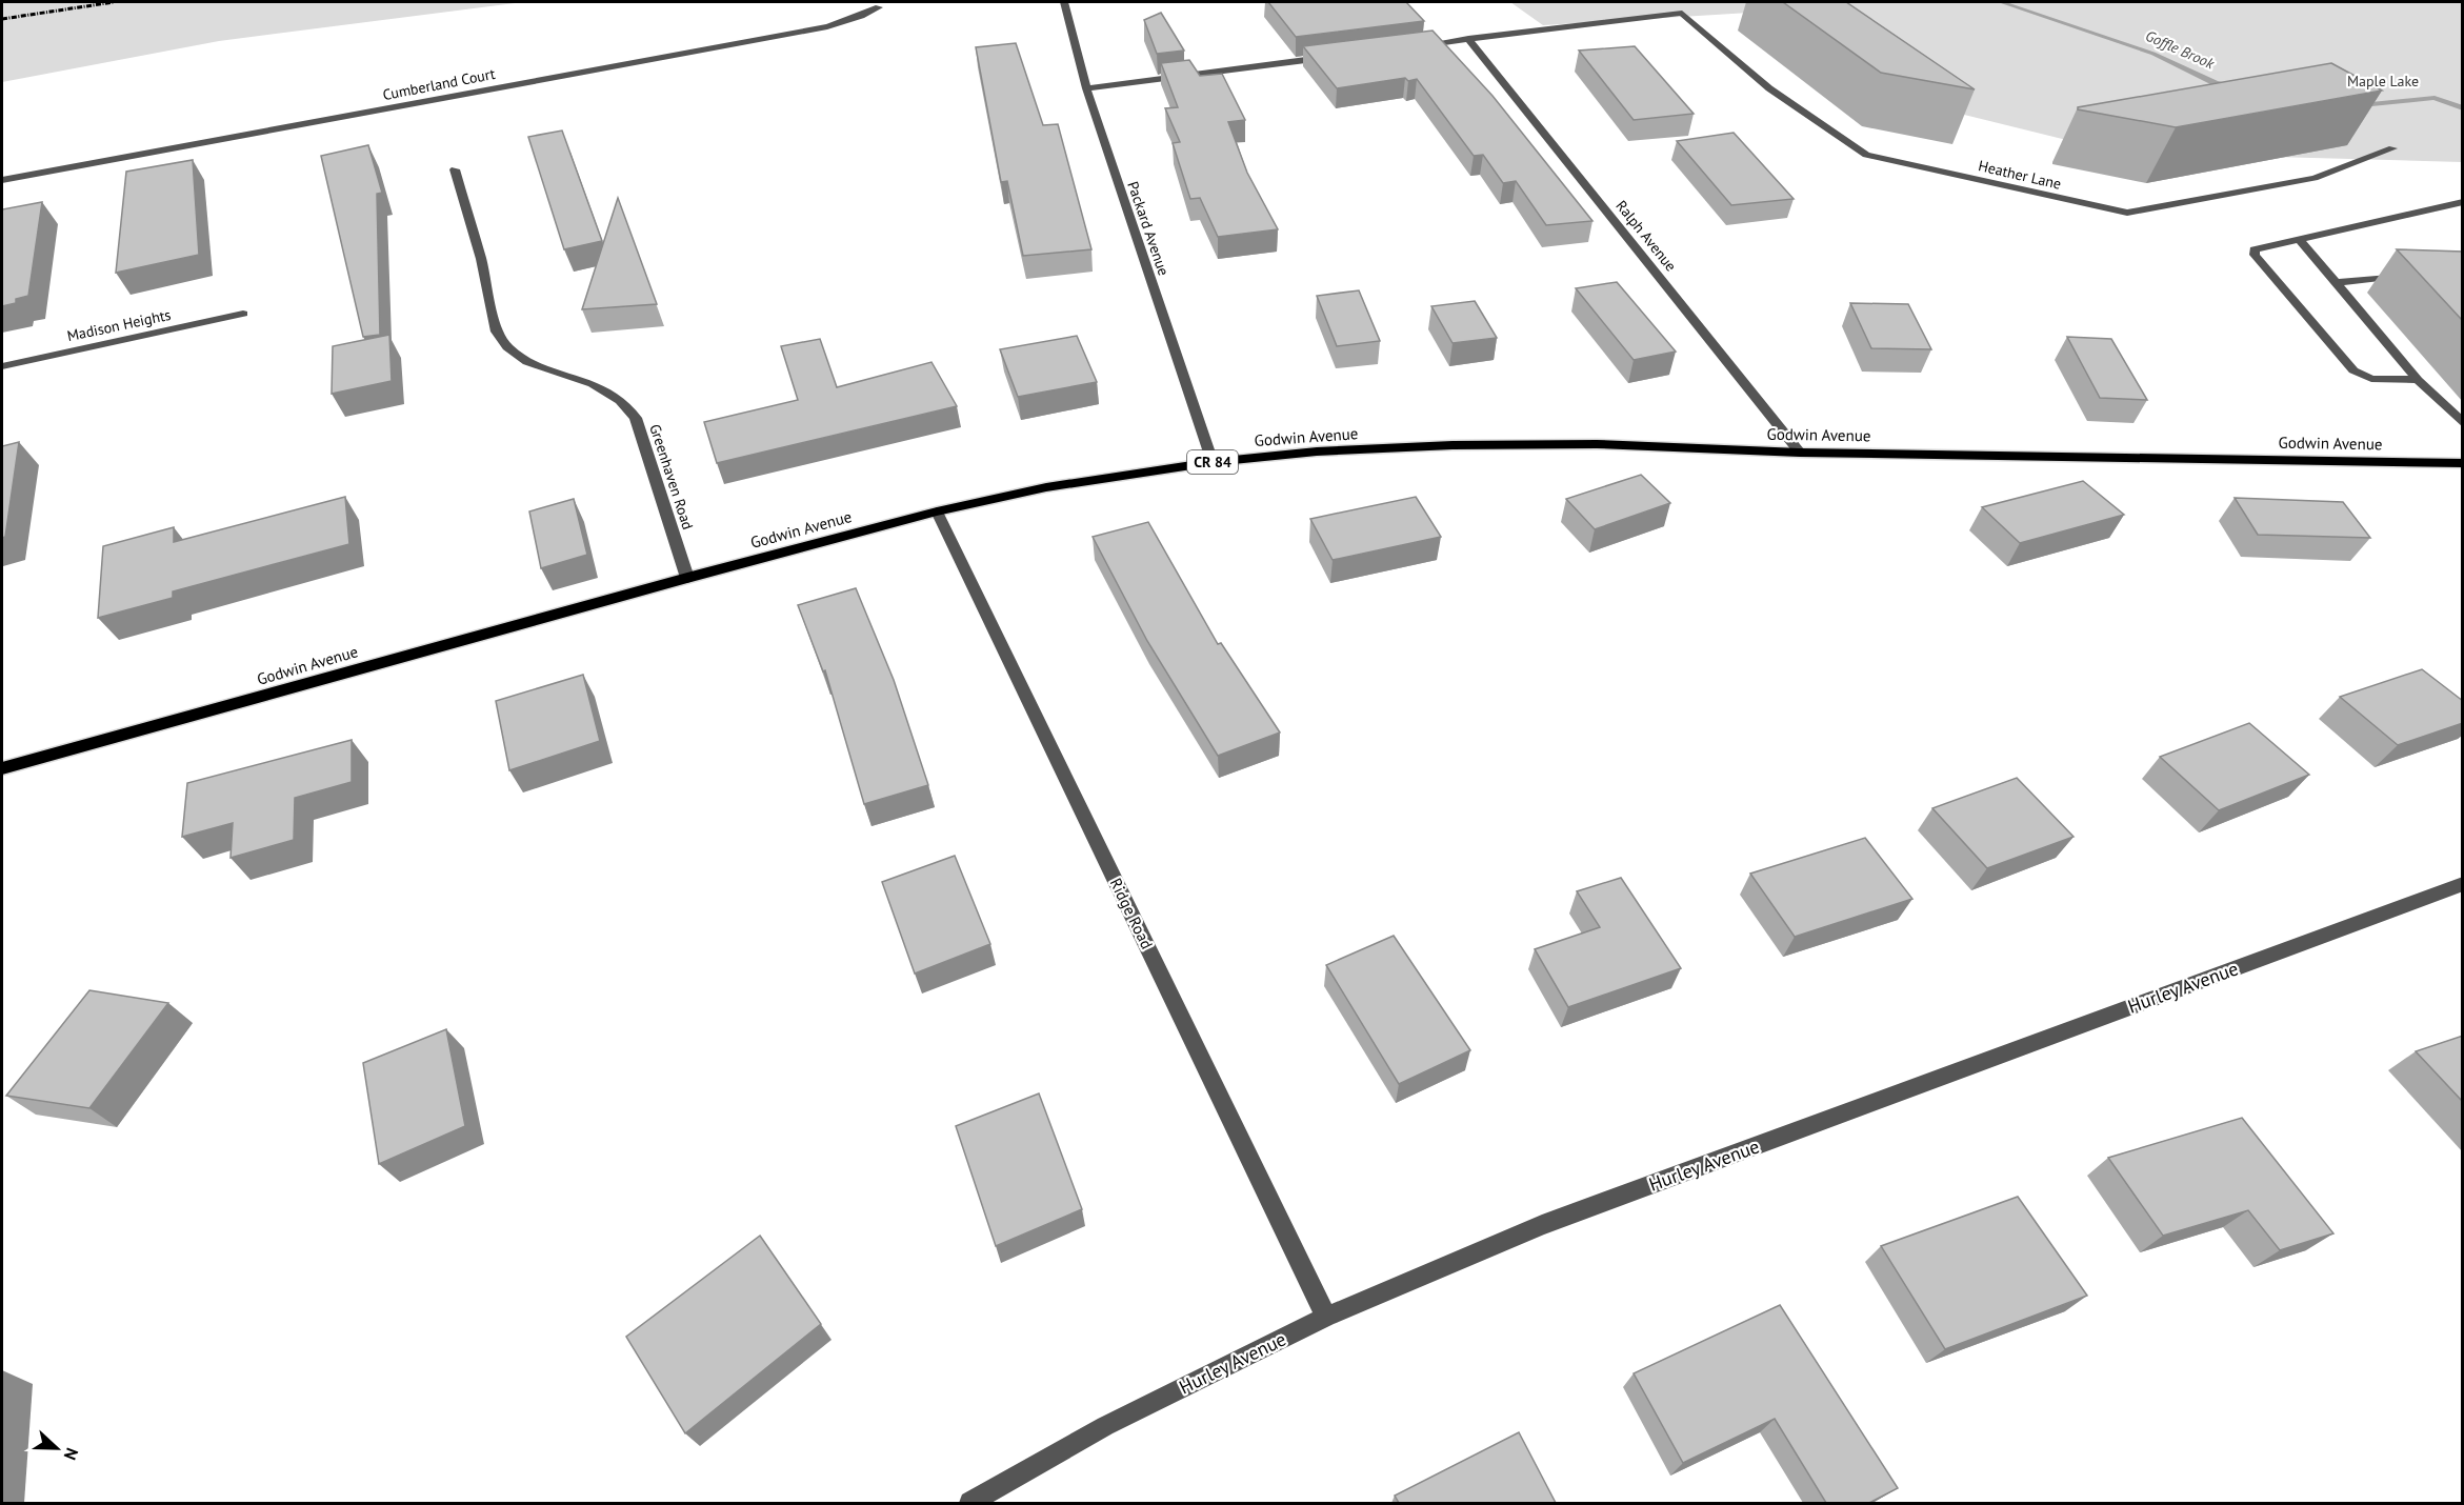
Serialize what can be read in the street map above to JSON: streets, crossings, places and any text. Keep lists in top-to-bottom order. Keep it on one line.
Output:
{"streets":{"main road":["Godwin Avenue","CR 84"],"street":["Cumberland Court","Heather Lane","Packard Avenue","Ralph Avenue","Madison Heights","Greenhaven Road","Ridge Road","Hurley Avenue"]},"crossings":[["Heather Lane","Ralph Avenue"],["Packard Avenue","Godwin Avenue"],["Ralph Avenue","Godwin Avenue"],["Godwin Avenue","Greenhaven Road"],["Godwin Avenue","Ridge Road"],["Ridge Road","Hurley Avenue"]],"water":["Goffle Brook"],"parks":["Maple Lake"],"north":"right"}
